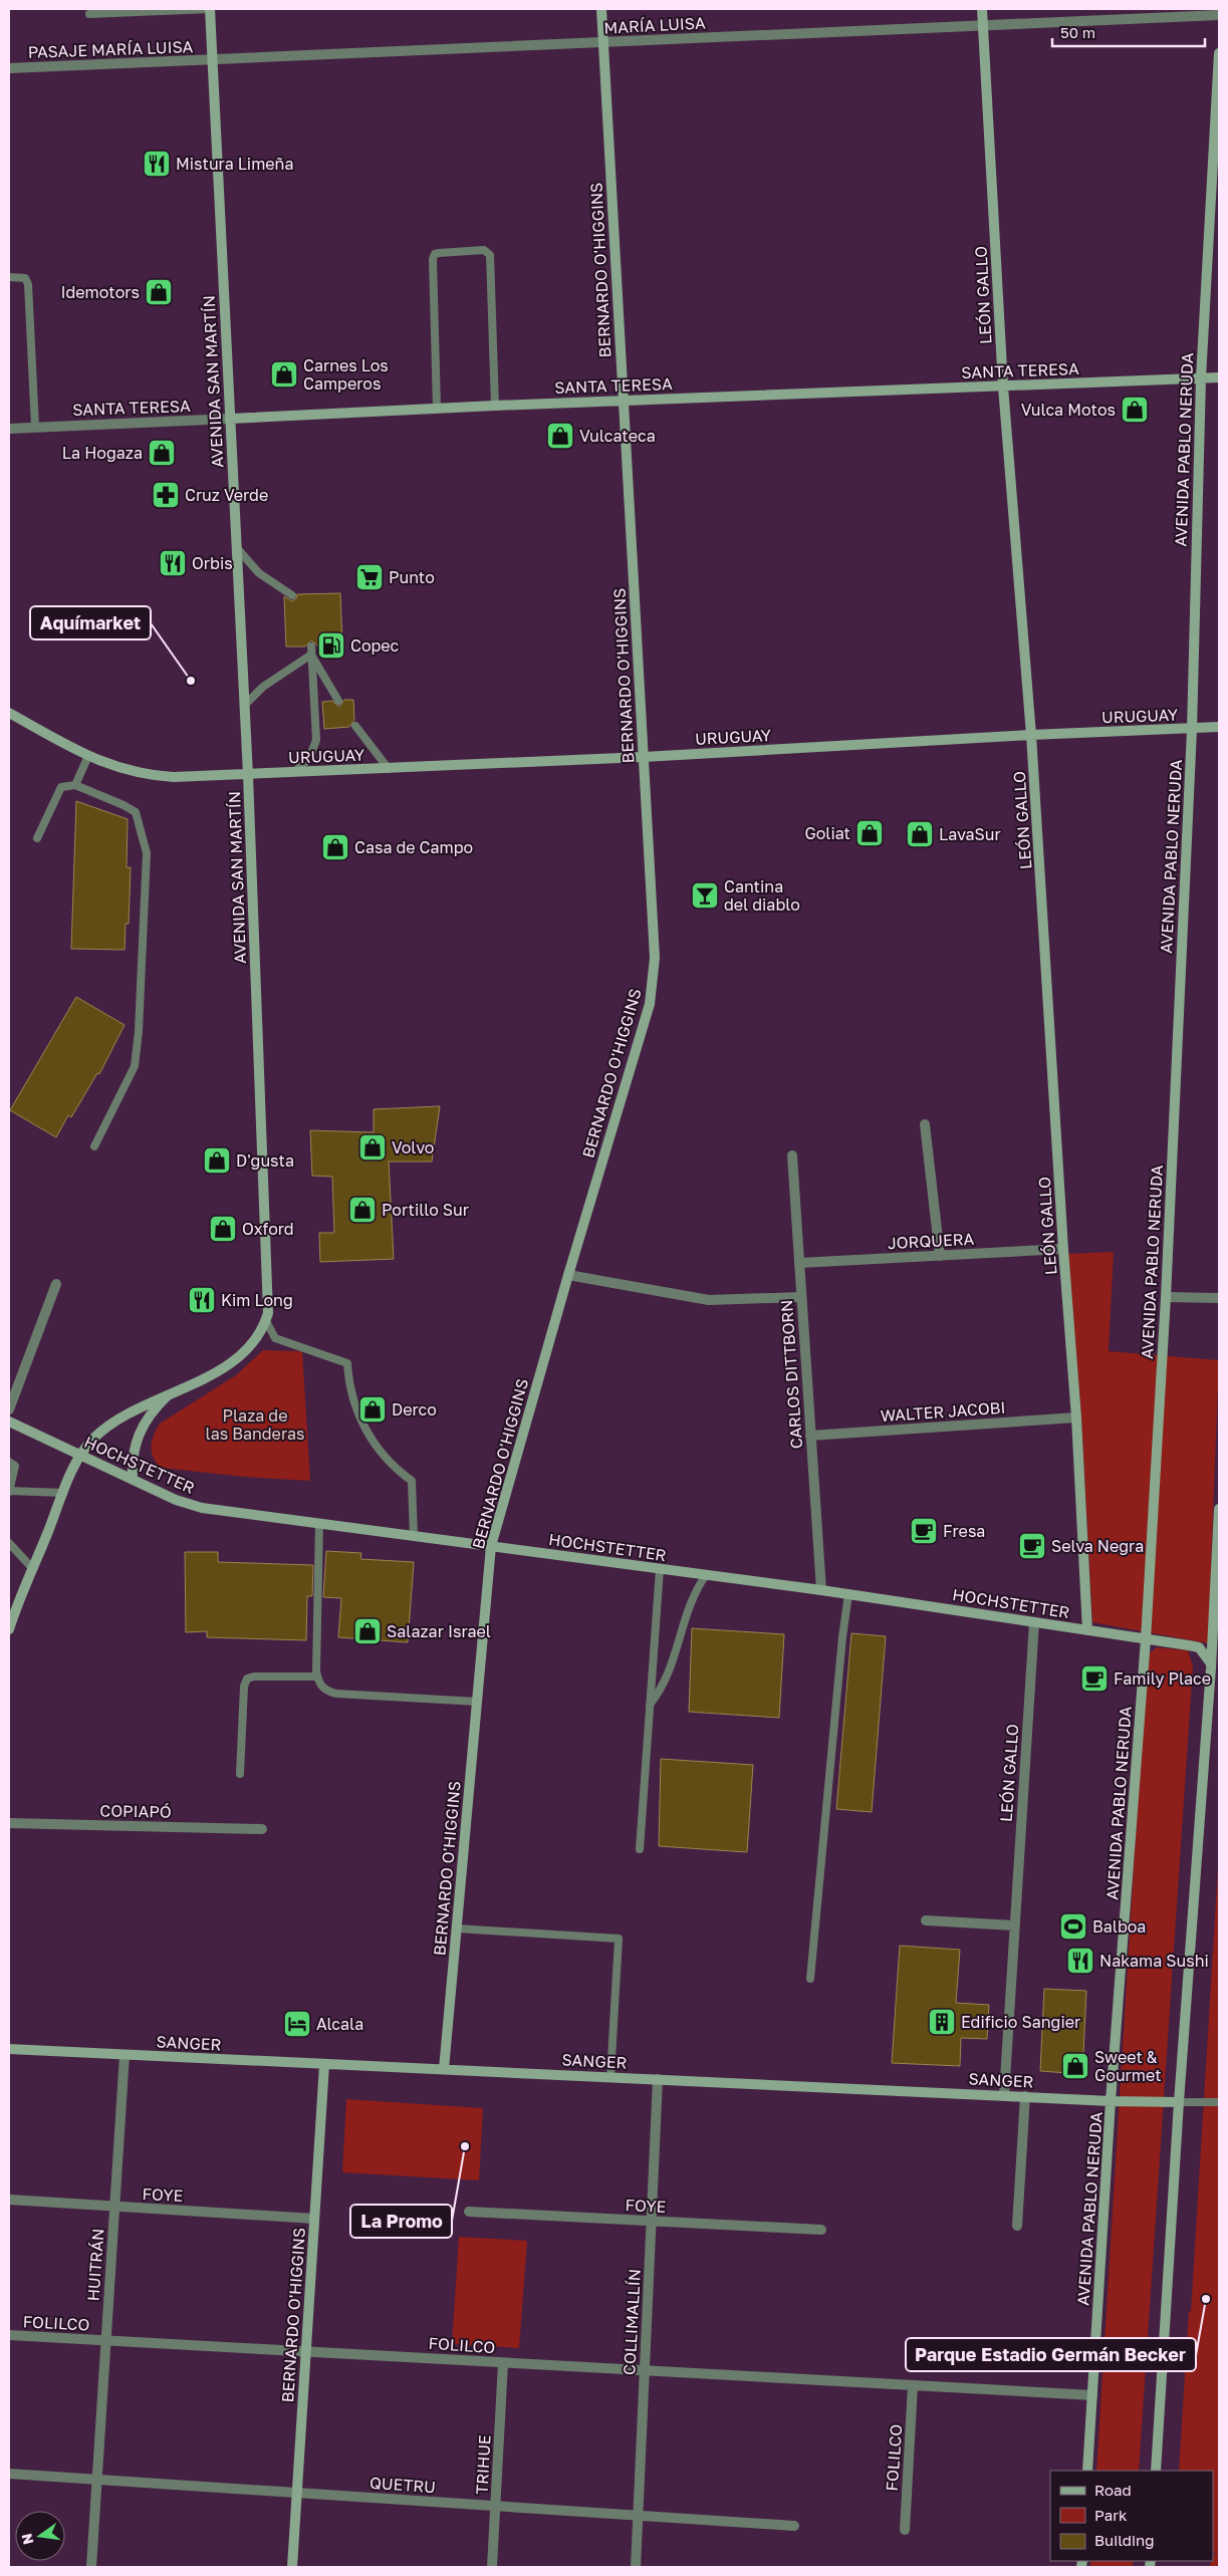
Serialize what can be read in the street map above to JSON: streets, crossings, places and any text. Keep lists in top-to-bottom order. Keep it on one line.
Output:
{"streets":{"main road":["BERNARDO O'HIGGINS","LEÓN GALLO","SANTA TERESA","AVENIDA SAN MARTÍN","AVENIDA PABLO NERUDA","URUGUAY","HOCHSTETTER","SANGER"],"street":["MARÍA LUISA","PASAJE MARÍA LUISA","JORQUERA","CARLOS DITTBORN","WALTER JACOBI","COPIAPÓ","FOYE","HUITRÁN","COLLIMALLÍN","FOLILCO","TRIHUE","QUETRU"]},"crossings":[["MARÍA LUISA","PASAJE MARÍA LUISA"],["MARÍA LUISA","BERNARDO O'HIGGINS"],["MARÍA LUISA","LEÓN GALLO"],["MARÍA LUISA","AVENIDA SAN MARTÍN"],["PASAJE MARÍA LUISA","AVENIDA SAN MARTÍN"],["BERNARDO O'HIGGINS","SANTA TERESA"],["BERNARDO O'HIGGINS","URUGUAY"],["BERNARDO O'HIGGINS","HOCHSTETTER"],["BERNARDO O'HIGGINS","SANGER"],["BERNARDO O'HIGGINS","FOYE"],["BERNARDO O'HIGGINS","FOLILCO"],["BERNARDO O'HIGGINS","QUETRU"],["LEÓN GALLO","SANTA TERESA"],["LEÓN GALLO","URUGUAY"],["LEÓN GALLO","JORQUERA"],["LEÓN GALLO","WALTER JACOBI"],["LEÓN GALLO","HOCHSTETTER"],["LEÓN GALLO","SANGER"],["SANTA TERESA","AVENIDA SAN MARTÍN"],["SANTA TERESA","AVENIDA PABLO NERUDA"],["AVENIDA SAN MARTÍN","URUGUAY"],["AVENIDA SAN MARTÍN","HOCHSTETTER"],["AVENIDA PABLO NERUDA","URUGUAY"],["AVENIDA PABLO NERUDA","HOCHSTETTER"],["AVENIDA PABLO NERUDA","SANGER"],["AVENIDA PABLO NERUDA","FOLILCO"],["JORQUERA","CARLOS DITTBORN"],["CARLOS DITTBORN","WALTER JACOBI"],["CARLOS DITTBORN","HOCHSTETTER"],["SANGER","HUITRÁN"],["SANGER","COLLIMALLÍN"],["FOYE","HUITRÁN"],["FOYE","COLLIMALLÍN"],["HUITRÁN","FOLILCO"],["HUITRÁN","QUETRU"],["COLLIMALLÍN","FOLILCO"],["COLLIMALLÍN","QUETRU"],["FOLILCO","TRIHUE"],["TRIHUE","QUETRU"]],"parks":["Plaza de las Banderas"],"places":{"restaurant":["Mistura Limeña","Orbis","Kim Long","Nakama Sushi"],"shop":["Idemotors","Carnes Los Camperos","Vulca Motos","Vulcateca","La Hogaza","Goliat","LavaSur","Casa de Campo","Volvo","D'gusta","Portillo Sur","Oxford","Derco","Salazar Israel","Sweet & Gourmet"],"pharmacy":["Cruz Verde"],"supermarket":["Punto"],"fuel station":["Copec"],"other":["Aquímarket","La Promo","Parque Estadio Germán Becker"],"bar":["Cantina del diablo"],"cafe":["Fresa","Selva Negra","Family Place"],"sports":["Balboa"],"building":["Edificio Sangier"],"hotel":["Alcala"]},"legend":["Road","Park","Building"],"scale_bar":"50 m","north":"left"}
